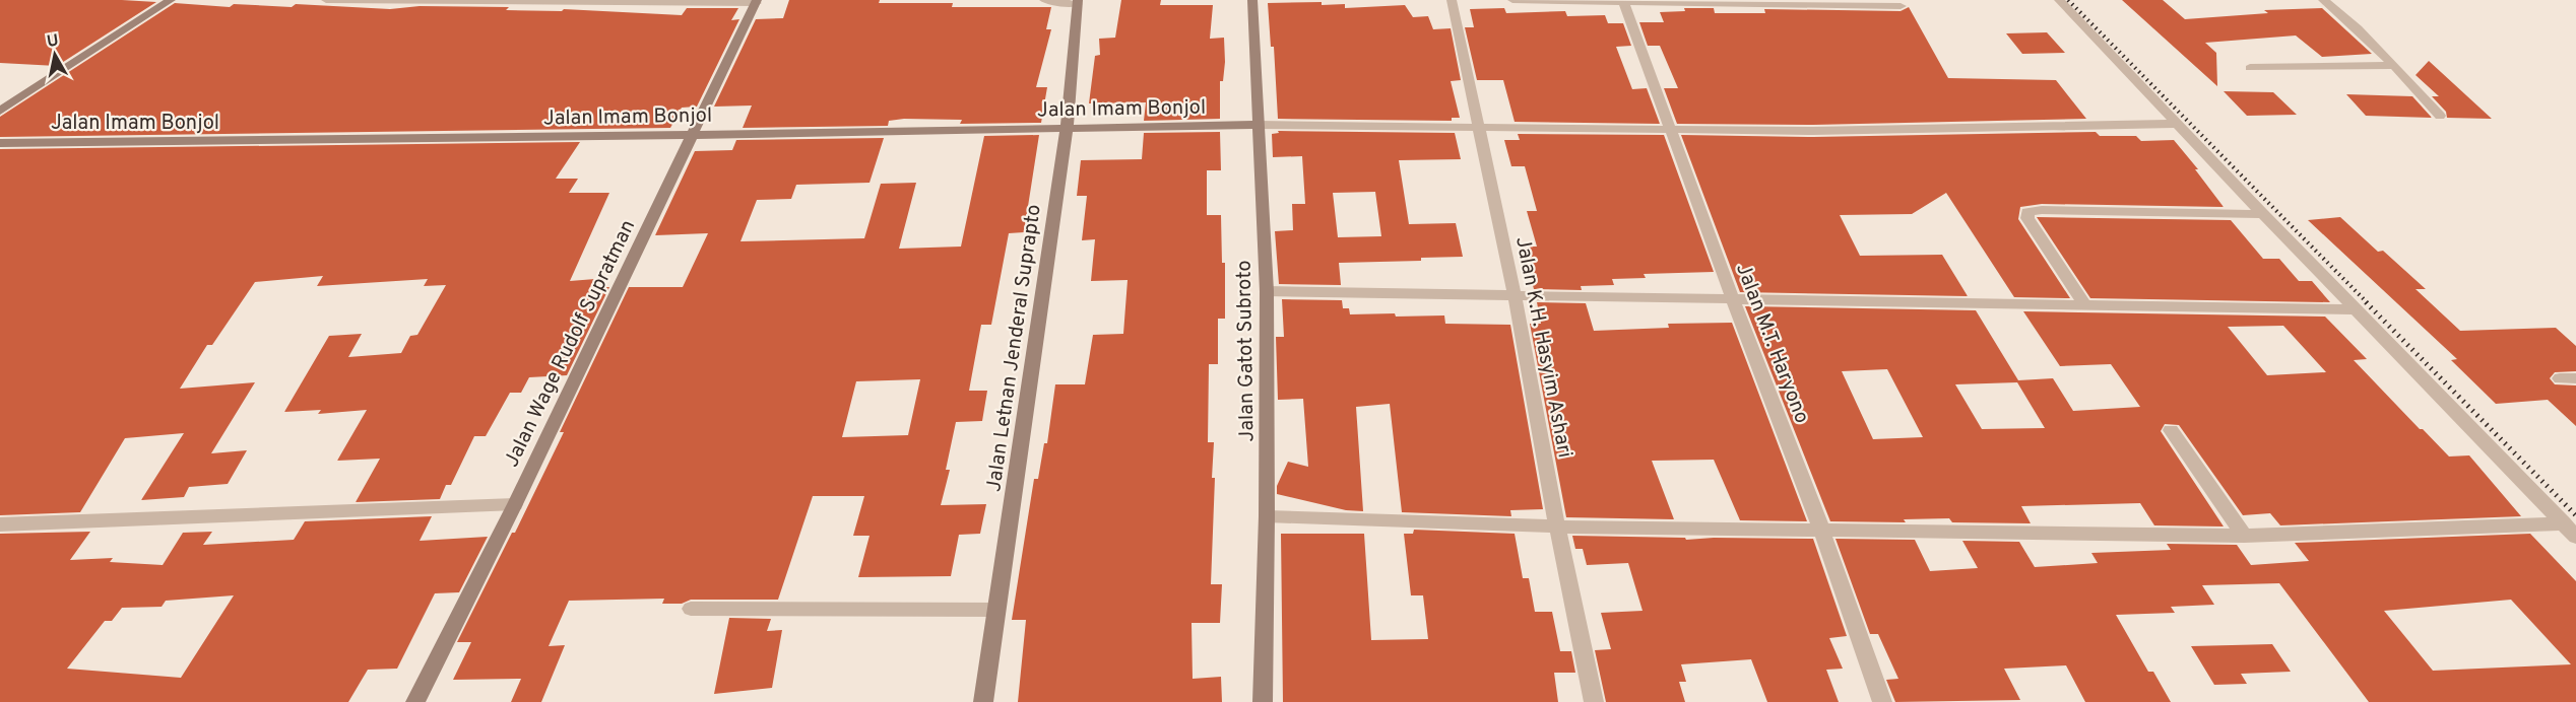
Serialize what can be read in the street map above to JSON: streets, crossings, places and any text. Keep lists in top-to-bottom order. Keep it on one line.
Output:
{"streets":{"street":["Jalan Imam Bonjol","Jalan Wage Rudolf Supratman","Jalan M.T. Haryono","Jalan K.H. Hasyim Ashari","Jalan Letnan Jenderal Suprapto","Jalan Gatot Subroto"]},"crossings":[["Jalan Imam Bonjol","Jalan Wage Rudolf Supratman"],["Jalan Imam Bonjol","Jalan Letnan Jenderal Suprapto"],["Jalan Imam Bonjol","Jalan Gatot Subroto"]],"north":"top"}
